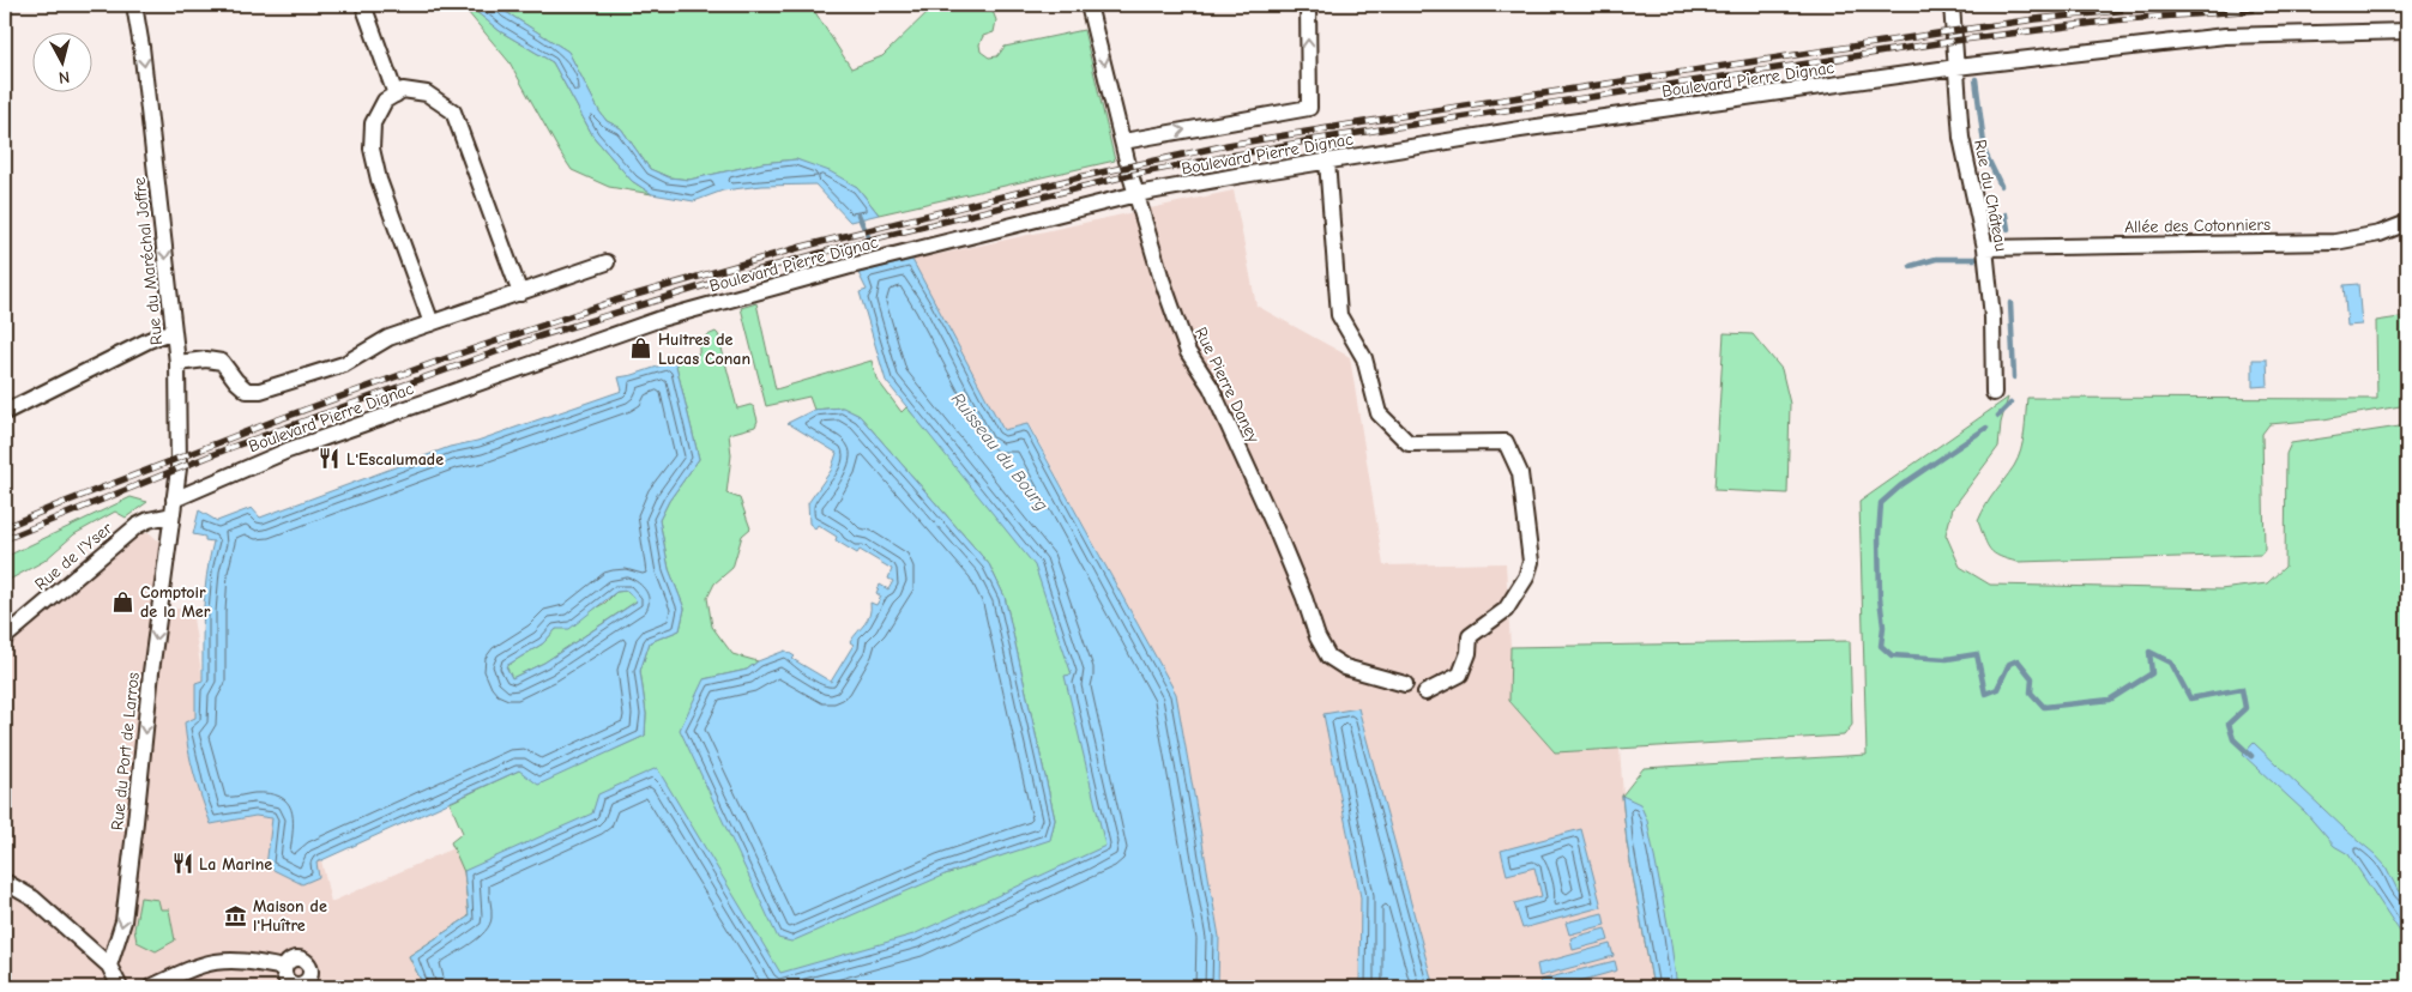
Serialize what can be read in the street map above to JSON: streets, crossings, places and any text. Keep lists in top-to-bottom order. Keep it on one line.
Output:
{"streets":{"street":["Boulevard Pierre Dignac","Rue du Château","Allée des Cotonniers","Rue du Maréchal Joffre","Rue Pierre Daney","Rue de l'Yser","Rue du Port de Larros"]},"crossings":[["Boulevard Pierre Dignac","Rue du Château"],["Boulevard Pierre Dignac","Rue du Maréchal Joffre"],["Boulevard Pierre Dignac","Rue Pierre Daney"],["Rue du Château","Allée des Cotonniers"],["Rue du Maréchal Joffre","Rue de l'Yser"],["Rue du Maréchal Joffre","Rue du Port de Larros"],["Rue de l'Yser","Rue du Port de Larros"]],"one_way":["Rue du Maréchal Joffre","Rue du Port de Larros"],"water":["Ruisseau du Bourg"],"places":{"shop":["Huitres de Lucas Conan","Comptoir de la Mer"],"restaurant":["L'Escalumade","La Marine"],"museum":["Maison de l'Huître"]},"north":"bottom"}
